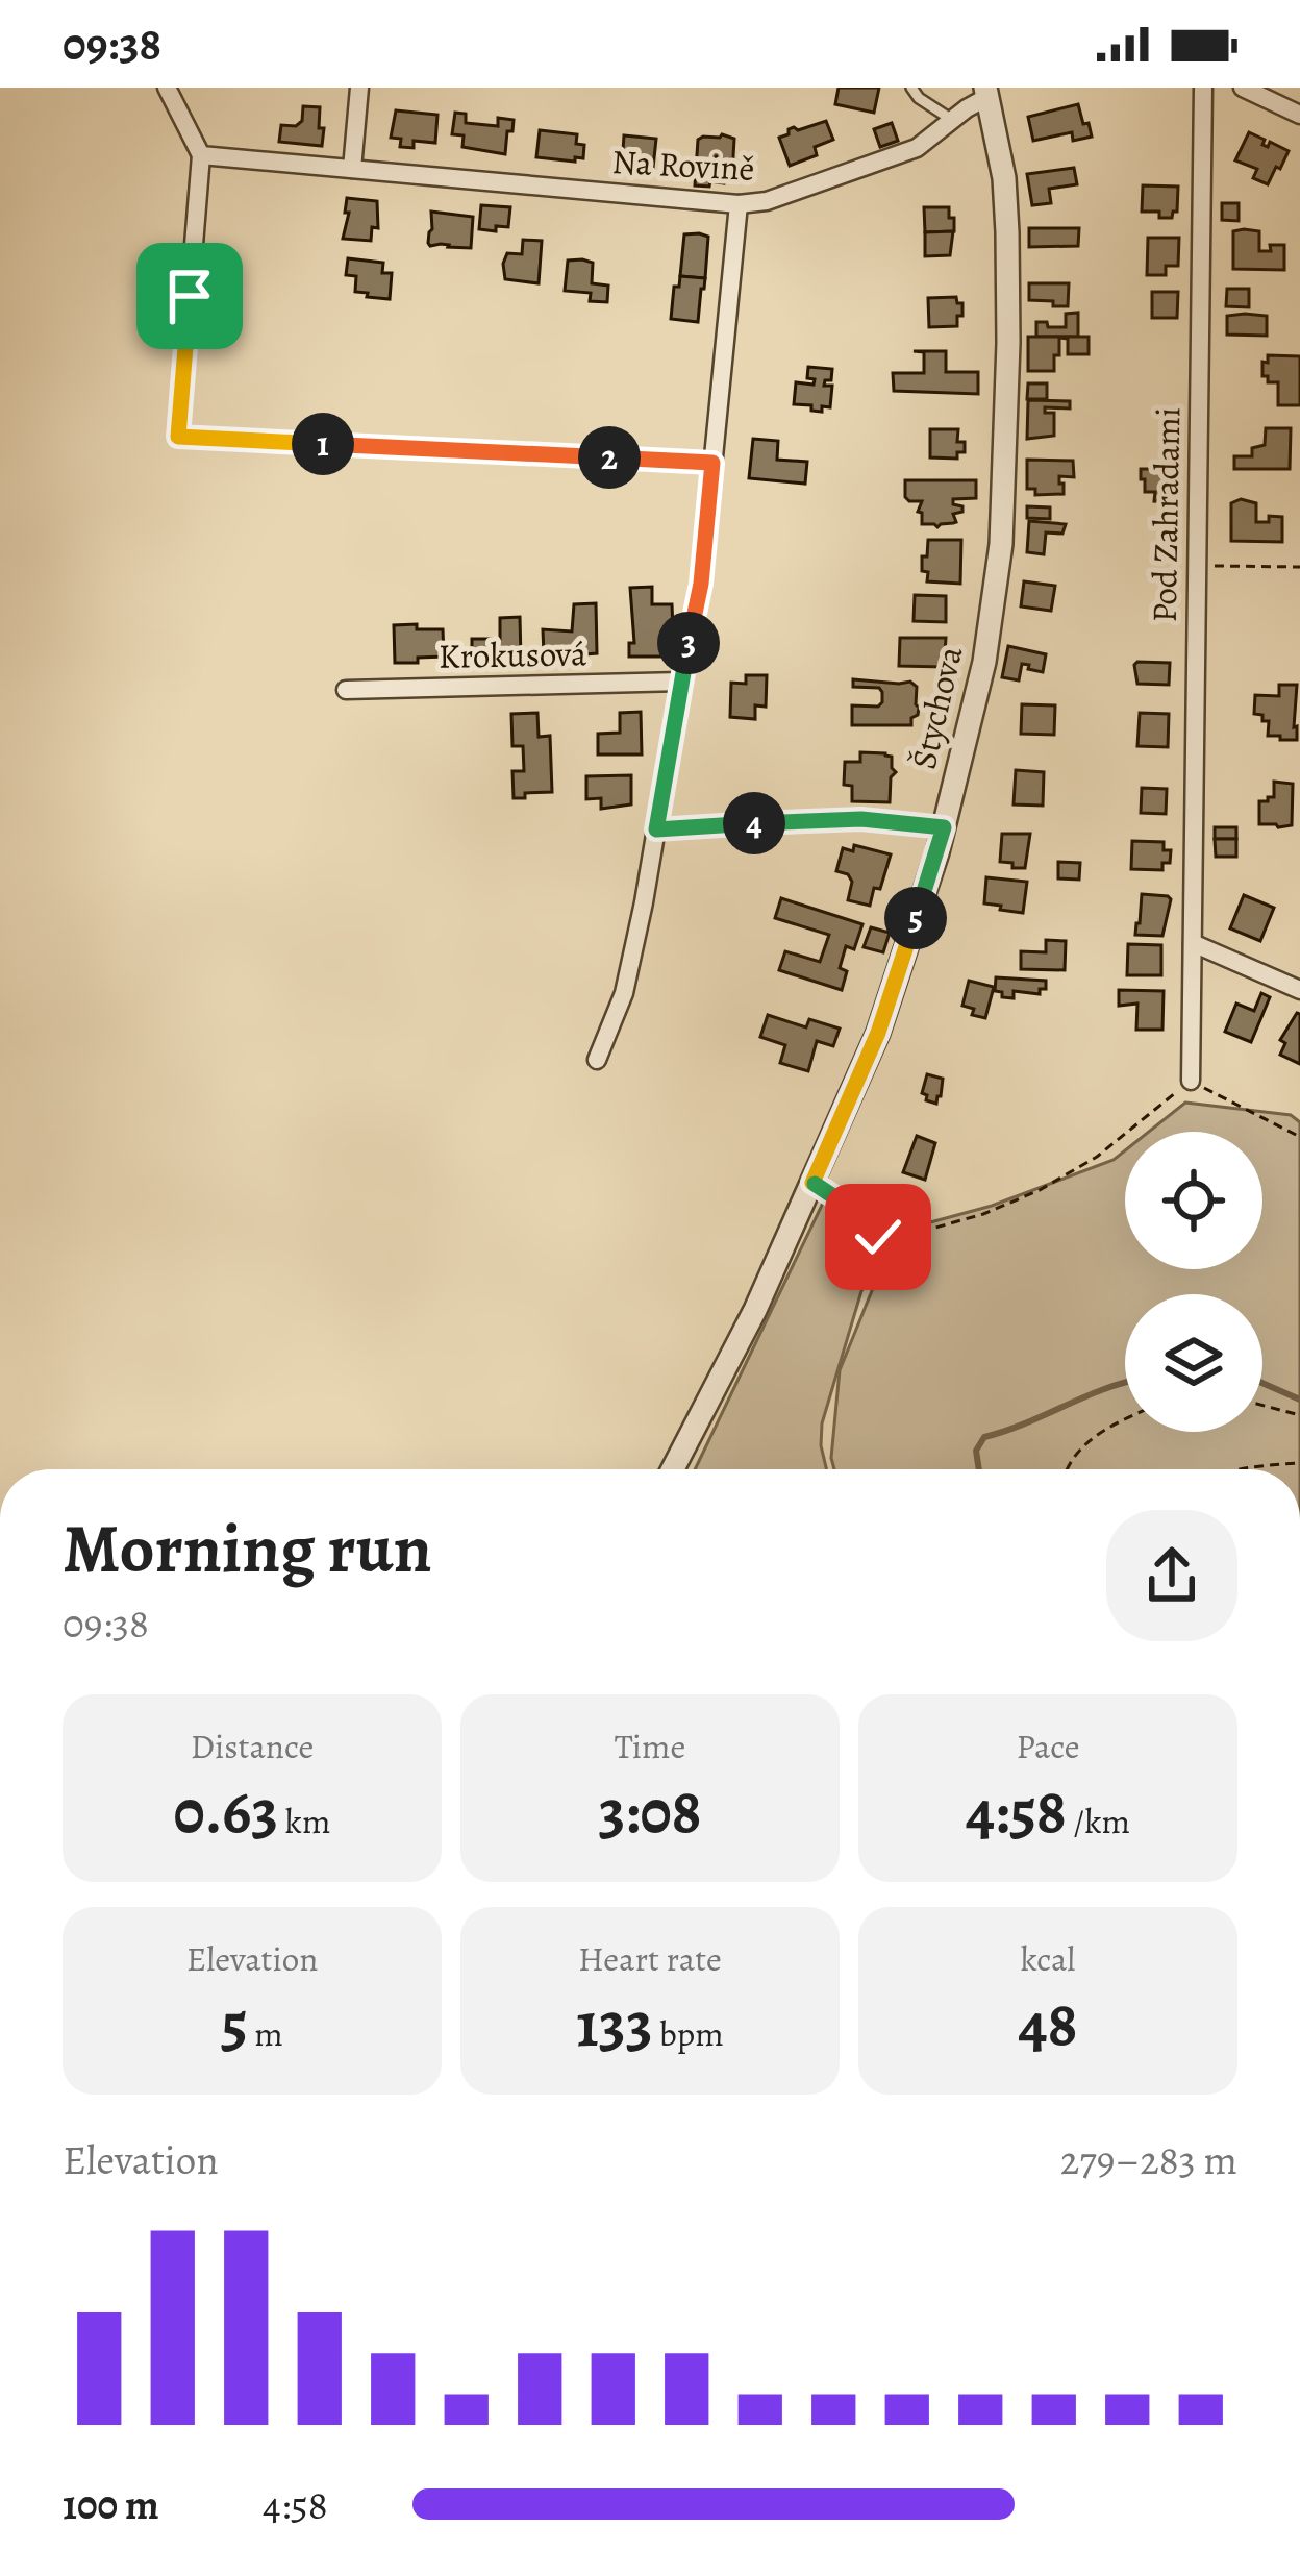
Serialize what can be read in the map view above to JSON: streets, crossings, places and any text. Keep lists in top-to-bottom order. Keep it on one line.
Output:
{"streets":{"street":["Na Rovině","Pod Zahradami","Krokusová","Štychova"]},"crossings":[["Na Rovině","Štychova"]],"page":{"status":"09:38","pins":["1","2","3","4","5"],"heading":["Morning run","09:38"],"stats":[["Distance","0.63 km"],["Time","3:08"],["Pace","4:58 /km"],["Elevation","5 m"],["Heart rate","133 bpm"],["kcal","48"]],"chart":["Elevation","279–283 m"],"list":[{"name":"100 m","note":"4:58"}]}}
